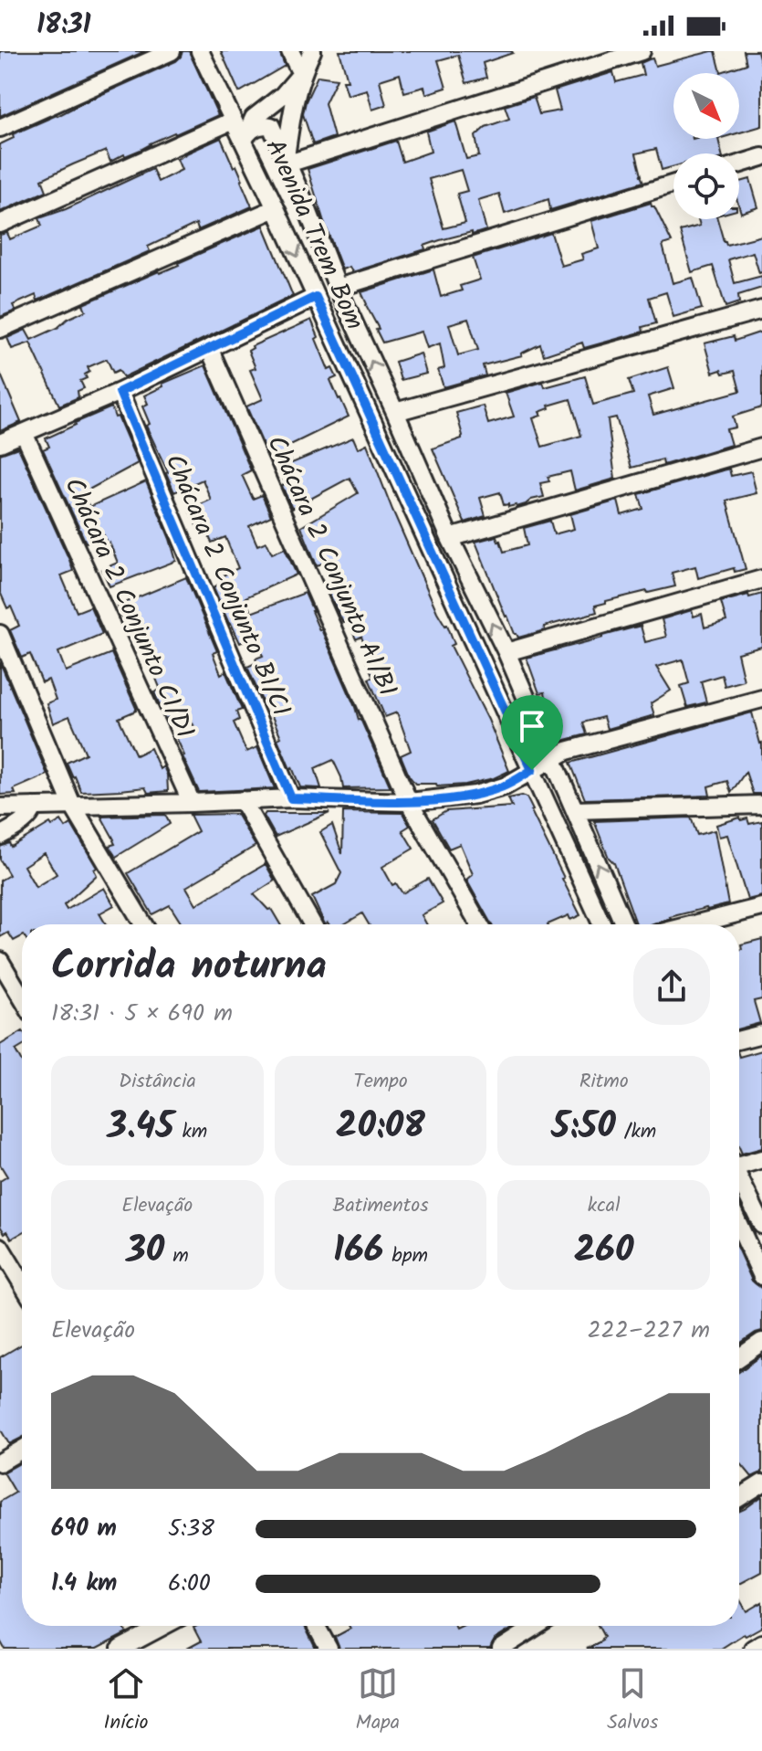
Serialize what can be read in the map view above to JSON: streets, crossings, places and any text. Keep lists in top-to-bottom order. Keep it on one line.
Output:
{"streets":{"street":["Avenida Trem Bom","Chácara 2 Conjunto A1/B1","Chácara 2 Conjunto B1/C1","Chácara 2 Conjunto C1/D1"]},"north":"bottom right","page":{"status":"18:31","heading":["Corrida noturna","18:31 · 5 × 690 m"],"stats":[["Distância","3.45 km"],["Tempo","20:08"],["Ritmo","5:50 /km"],["Elevação","30 m"],["Batimentos","166 bpm"],["kcal","260"]],"chart":["Elevação","222–227 m"],"list":[{"name":"690 m","note":"5:38"},{"name":"1.4 km","note":"6:00"}],"tabs":["Início","Mapa","Salvos"]}}
